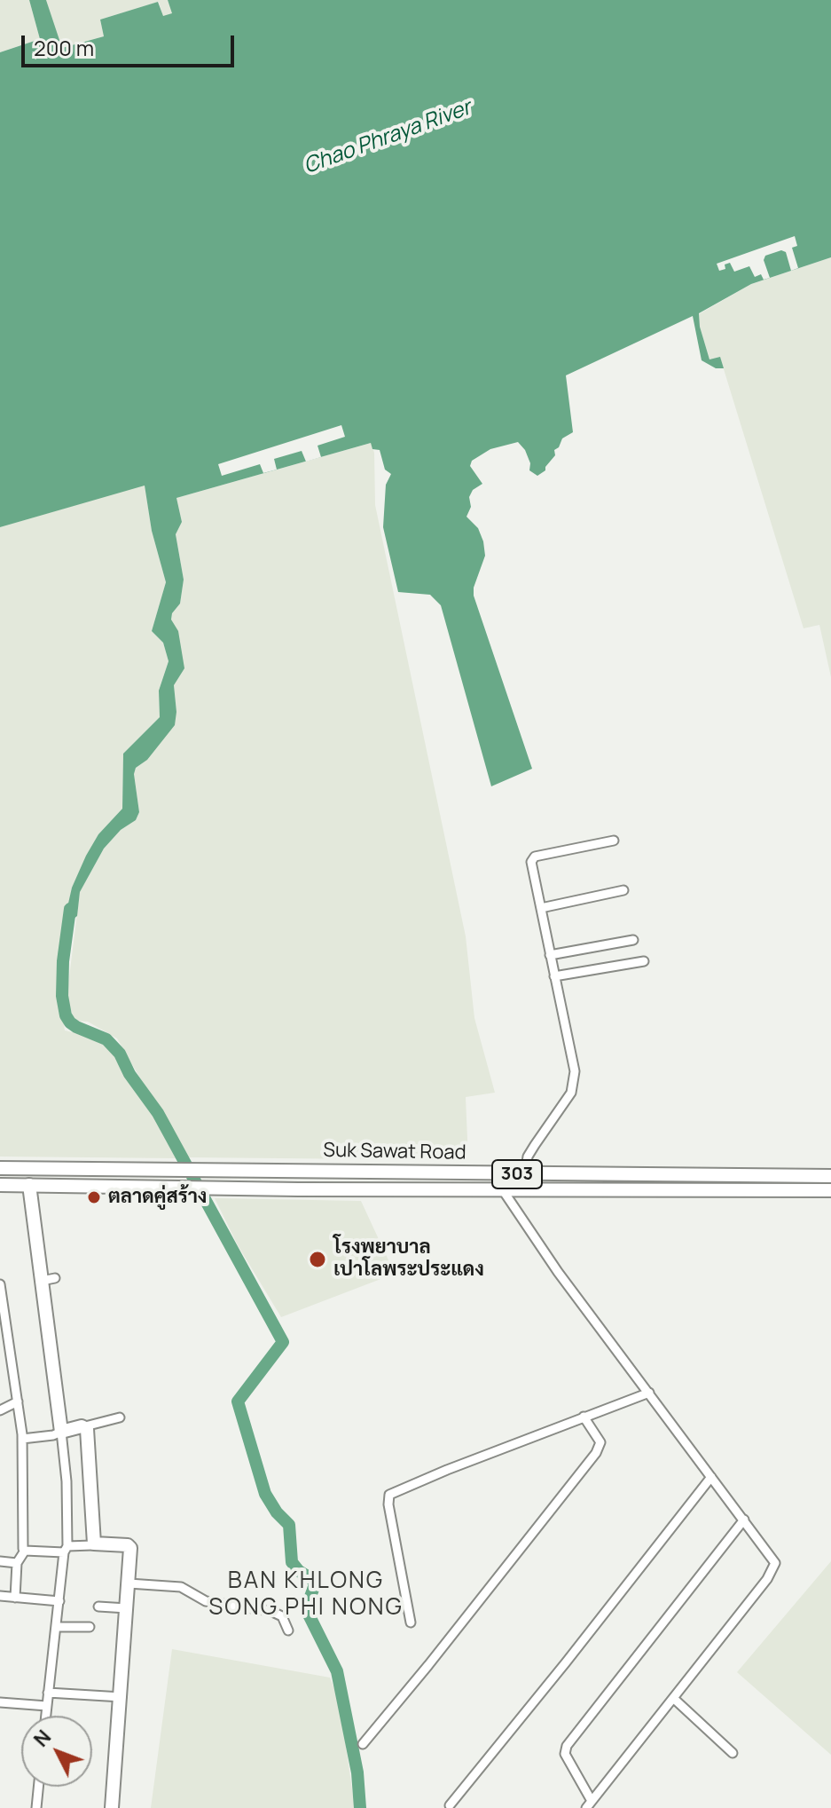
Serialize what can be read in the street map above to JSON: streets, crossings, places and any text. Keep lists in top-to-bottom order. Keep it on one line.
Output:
{"streets":{"main road":["Suk Sawat Road","303"]},"districts":["BAN KHLONG SONG PHI NONG"],"water":["Chao Phraya River"],"places":["ตลาดคู่สร้าง","โรงพยาบาล เปาโลพระประแดง"],"scale_bar":"200 m","north":"top left"}
